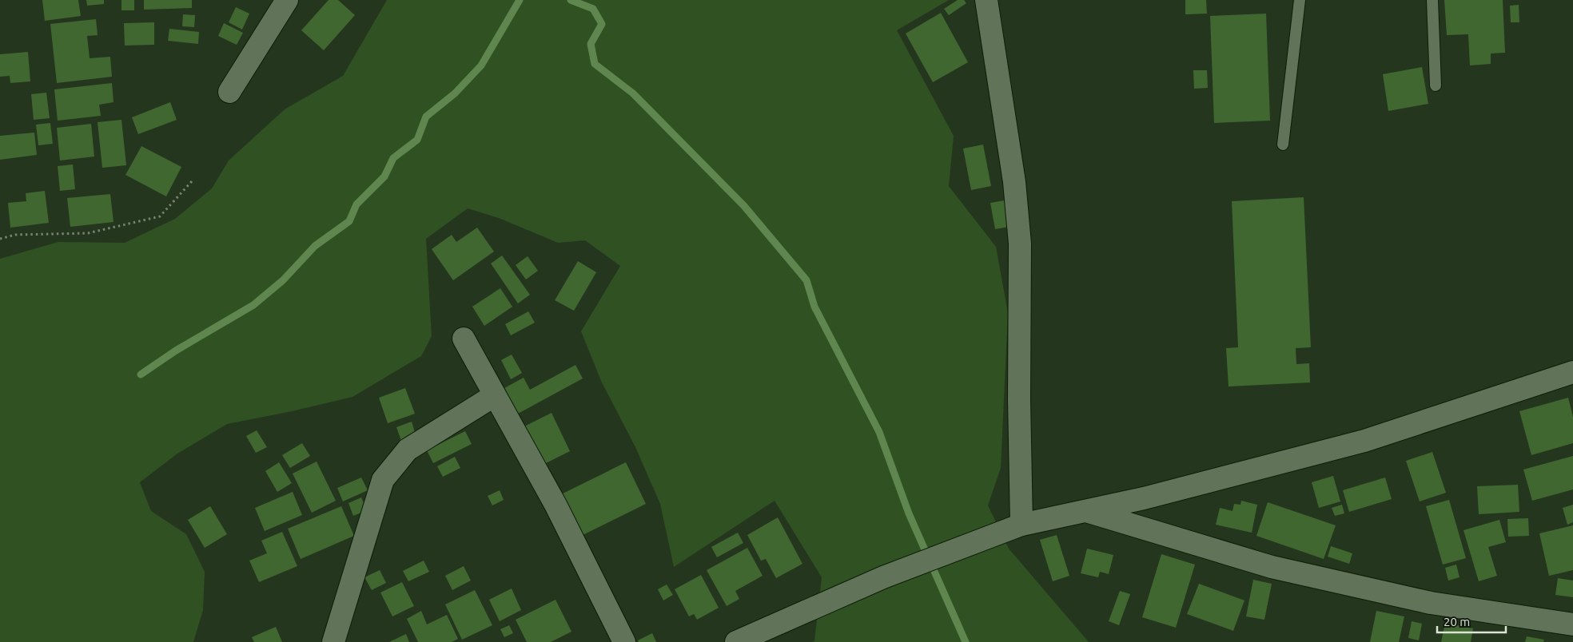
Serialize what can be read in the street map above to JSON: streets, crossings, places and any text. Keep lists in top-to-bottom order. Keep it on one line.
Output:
{"scale_bar":"20 m"}
